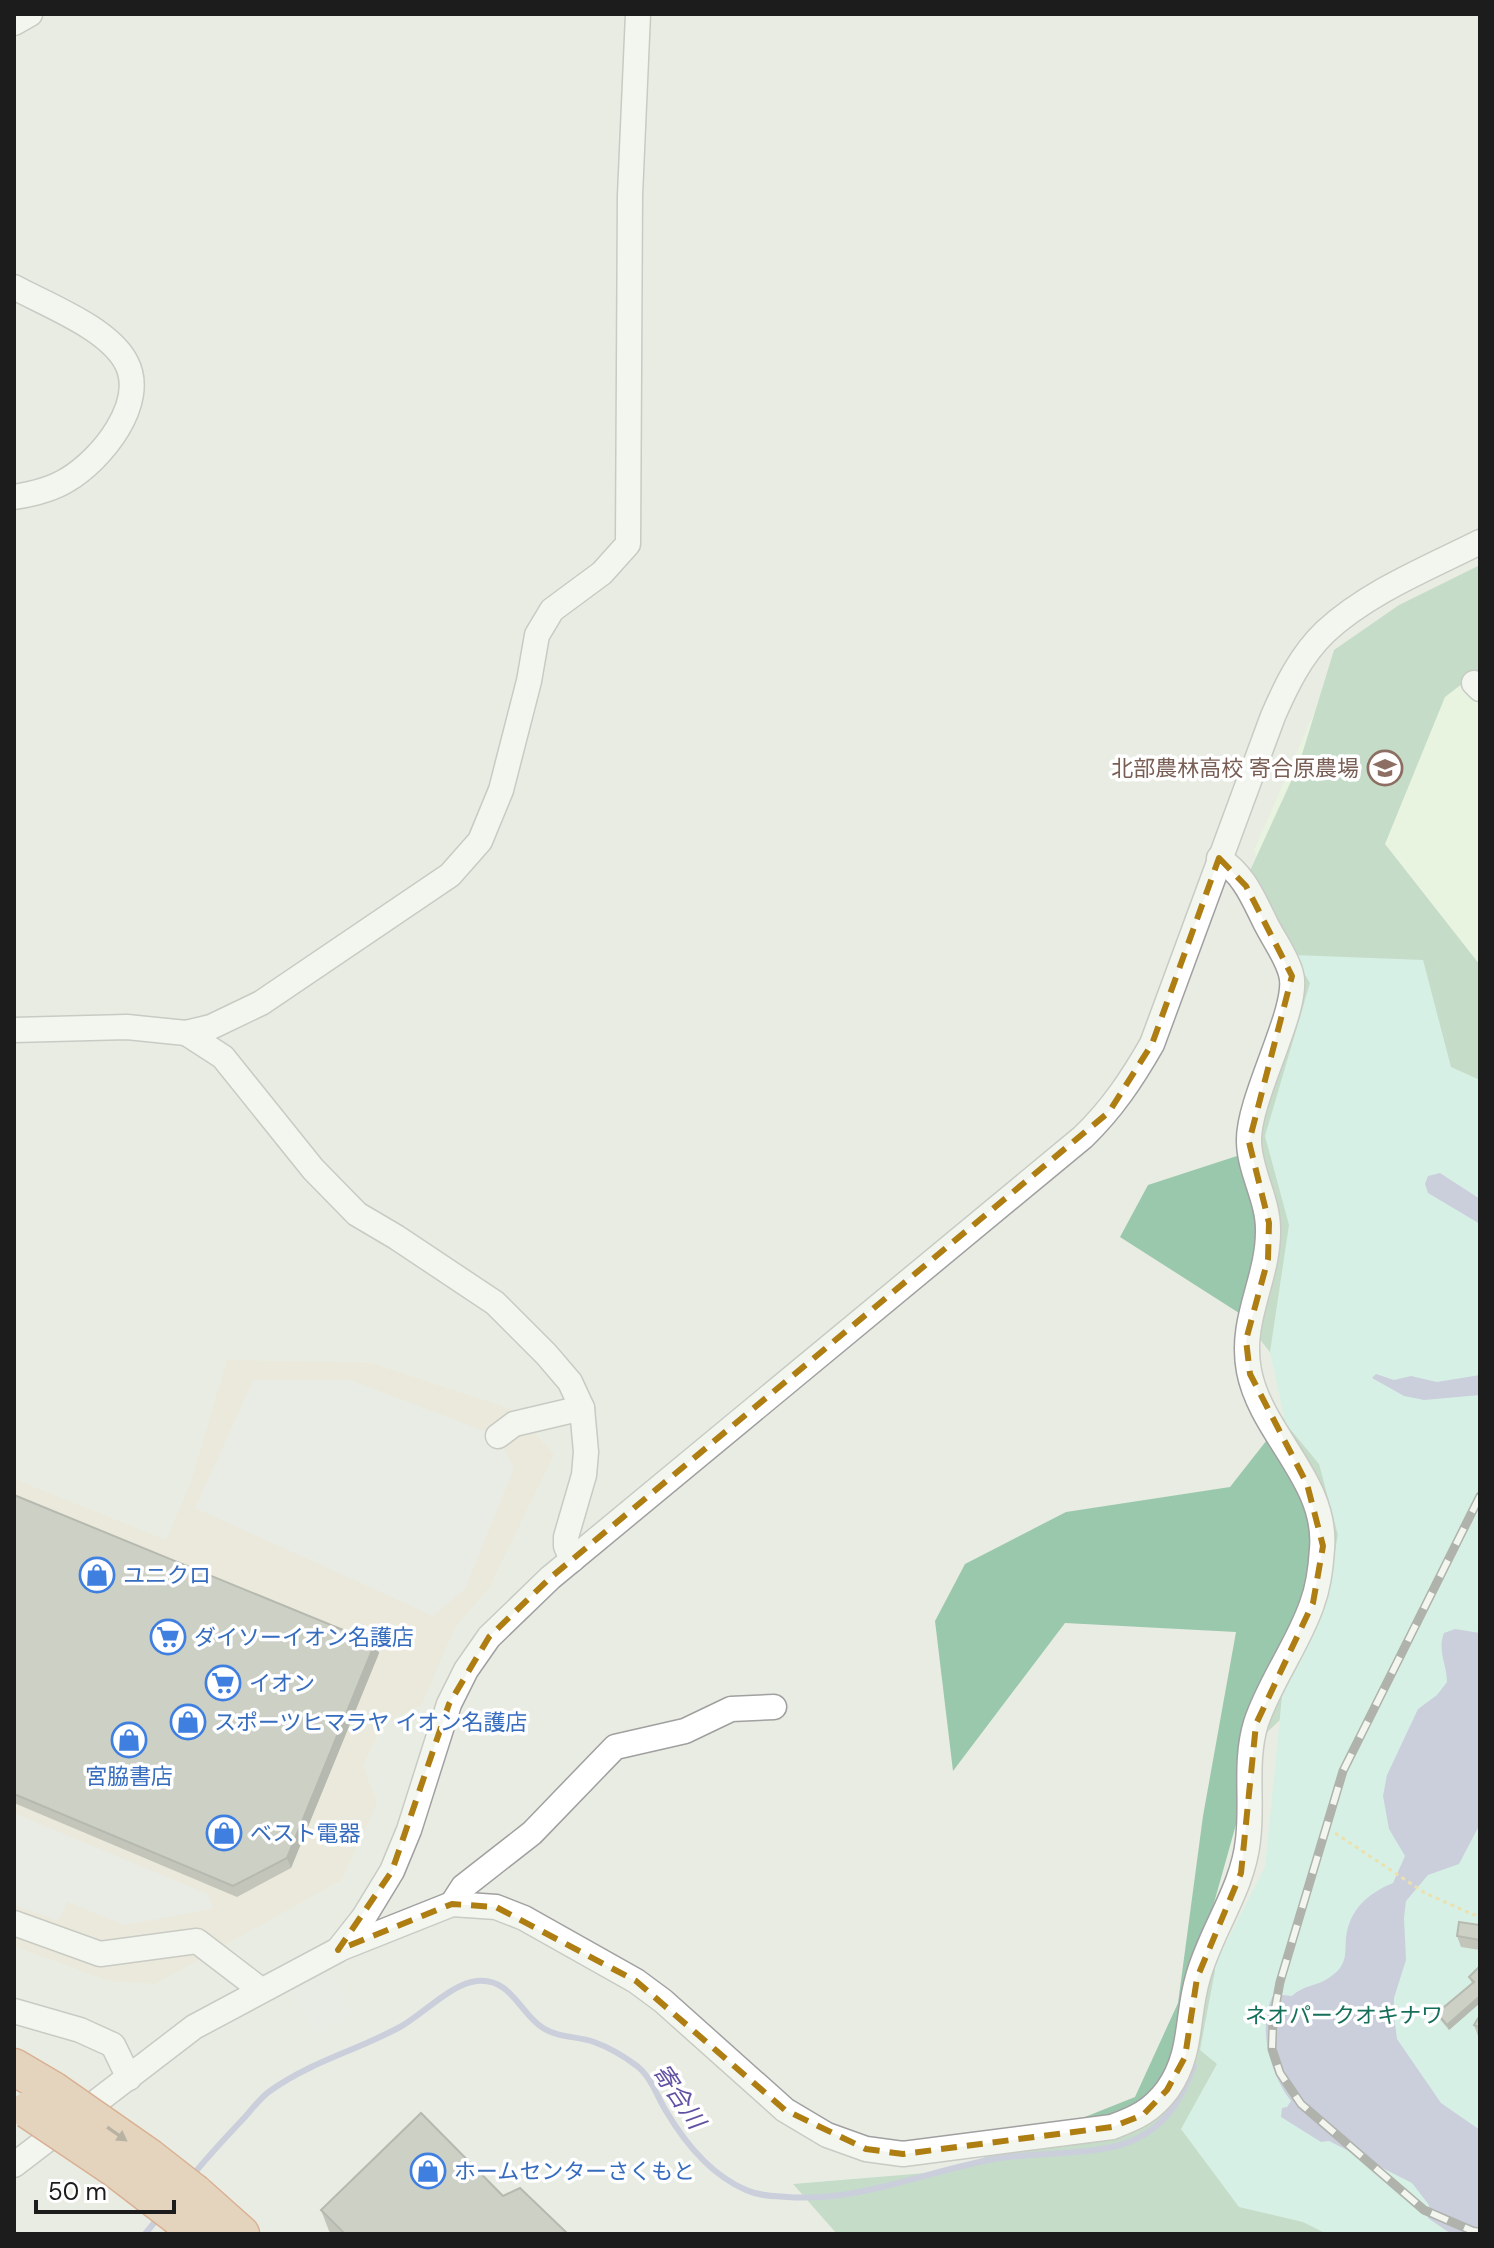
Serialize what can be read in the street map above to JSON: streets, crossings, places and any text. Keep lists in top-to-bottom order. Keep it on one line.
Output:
{"water":["寄合川"],"parks":["ネオパークオキナワ"],"places":{"school or university":["北部農林高校 寄合原農場"],"shop":["ユニクロ","スポーツヒマラヤ イオン名護店","宮脇書店","ベスト電器","ホームセンターさくもと"],"supermarket":["ダイソーイオン名護店","イオン"]},"scale_bar":"50 m"}
